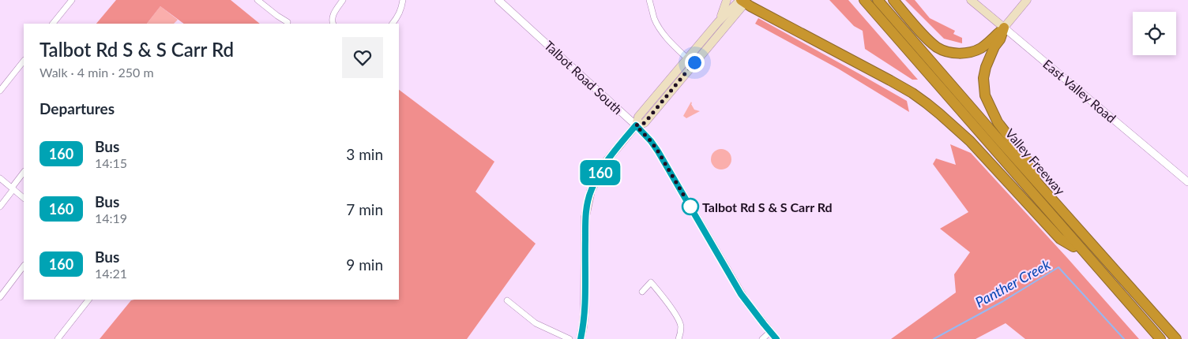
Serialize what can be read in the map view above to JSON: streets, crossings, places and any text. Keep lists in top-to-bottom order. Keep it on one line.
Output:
{"streets":{"highway":["Valley Freeway"],"main road":["East Valley Road"],"street":["Talbot Road South"]},"water":["Panther Creek"],"places":["Talbot Rd S & S Carr Rd"],"lines":["bus line 160"],"page":{"on_map":"160","heading":[["Talbot Rd S & S Carr Rd","Walk · 4 min · 250 m"],"Departures"],"list":[{"mark":"160","name":"Bus","note":"14:15","value":"3 min"},{"mark":"160","name":"Bus","note":"14:19","value":"7 min"},{"mark":"160","name":"Bus","note":"14:21","value":"9 min"}]}}
